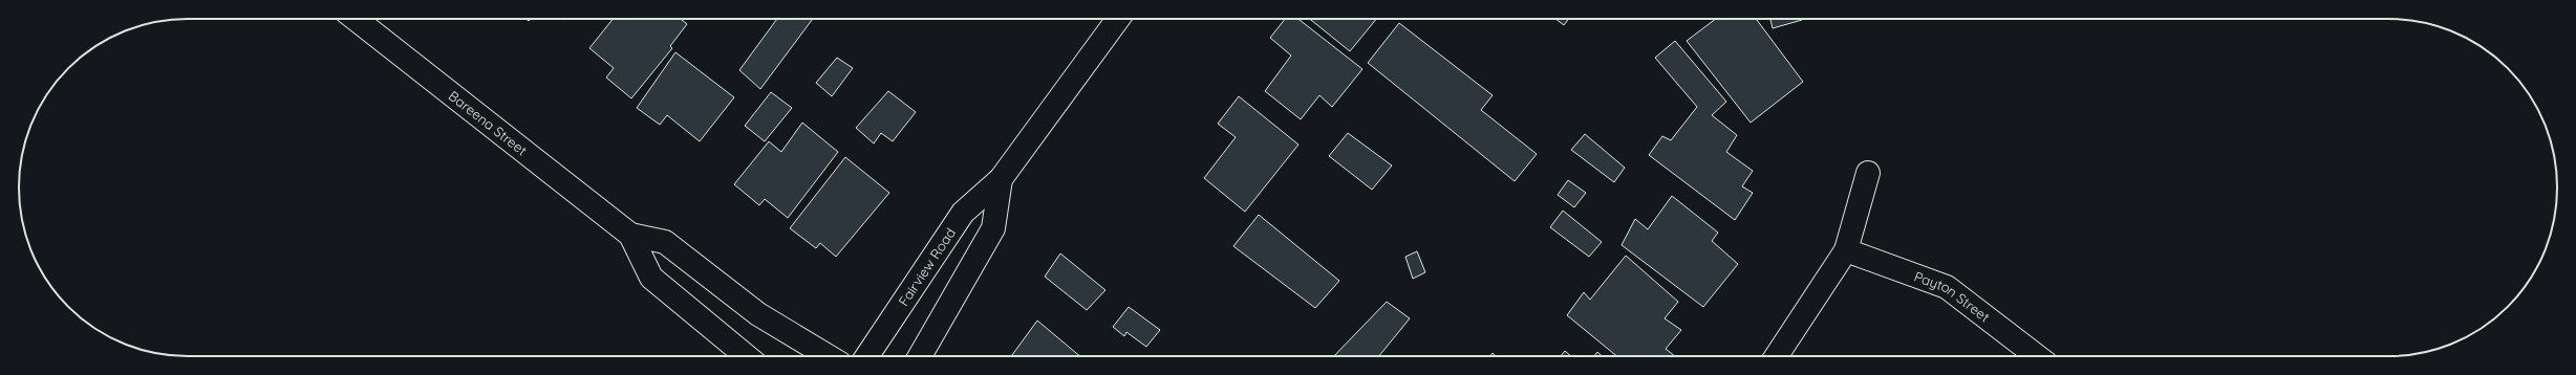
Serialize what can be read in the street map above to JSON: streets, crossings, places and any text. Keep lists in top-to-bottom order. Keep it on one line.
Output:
{"streets":{"street":["Bareena Street","Fairview Road","Payton Street"]}}
